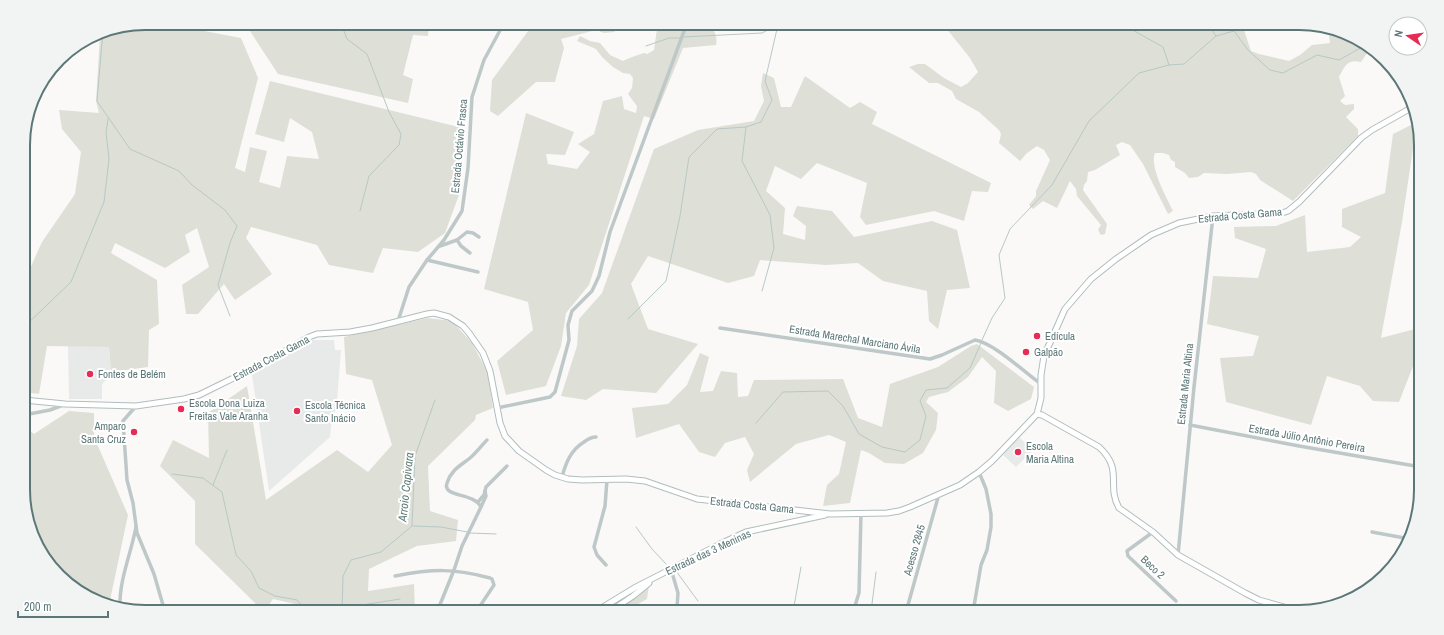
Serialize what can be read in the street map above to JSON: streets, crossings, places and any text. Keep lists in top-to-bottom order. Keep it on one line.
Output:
{"streets":{"main road":["Estrada Costa Gama","Estrada das 3 Meninas"],"street":["Estrada Octávio Frasca","Estrada Marechal Marciano Ávila","Estrada Maria Altina","Estrada Júlio Antônio Pereira","Acesso 2845","Beco 2"]},"crossings":[["Estrada Octávio Frasca","Estrada Costa Gama"],["Estrada Costa Gama","Estrada Marechal Marciano Ávila"],["Estrada Costa Gama","Estrada Maria Altina"],["Estrada Costa Gama","Acesso 2845"],["Estrada Costa Gama","Estrada das 3 Meninas"],["Estrada Maria Altina","Estrada Júlio Antônio Pereira"]],"water":["Arroio Capivara"],"places":["Edícula","Galpão","Fontes de Belém","Escola Dona Luiza Freitas Vale Aranha","Escola Técnica Santo Inácio","Amparo Santa Cruz","Escola Maria Altina"],"scale_bar":"200 m","north":"left"}
